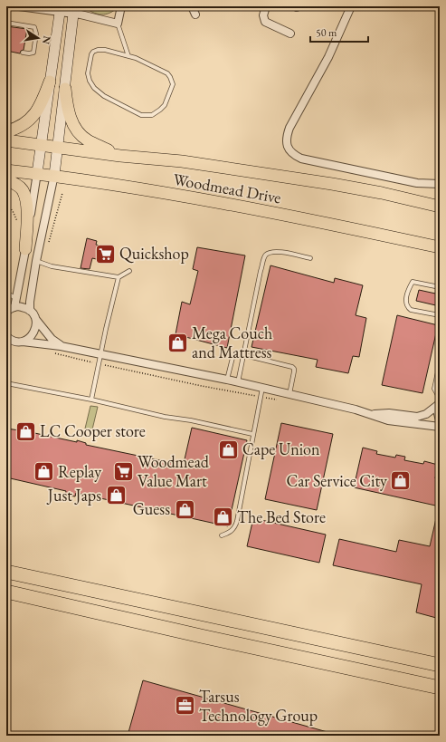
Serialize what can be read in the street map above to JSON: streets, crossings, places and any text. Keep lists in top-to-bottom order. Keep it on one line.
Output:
{"streets":{"main road":["Woodmead Drive"]},"places":{"supermarket":["Quickshop","Woodmead Value Mart"],"shop":["Mega Couch and Mattress","LC Cooper store","Cape Union","Replay","Car Service City","Just Japs","Guess","The Bed Store"],"office":["Tarsus Technology Group"]},"scale_bar":"50 m","north":"right"}
